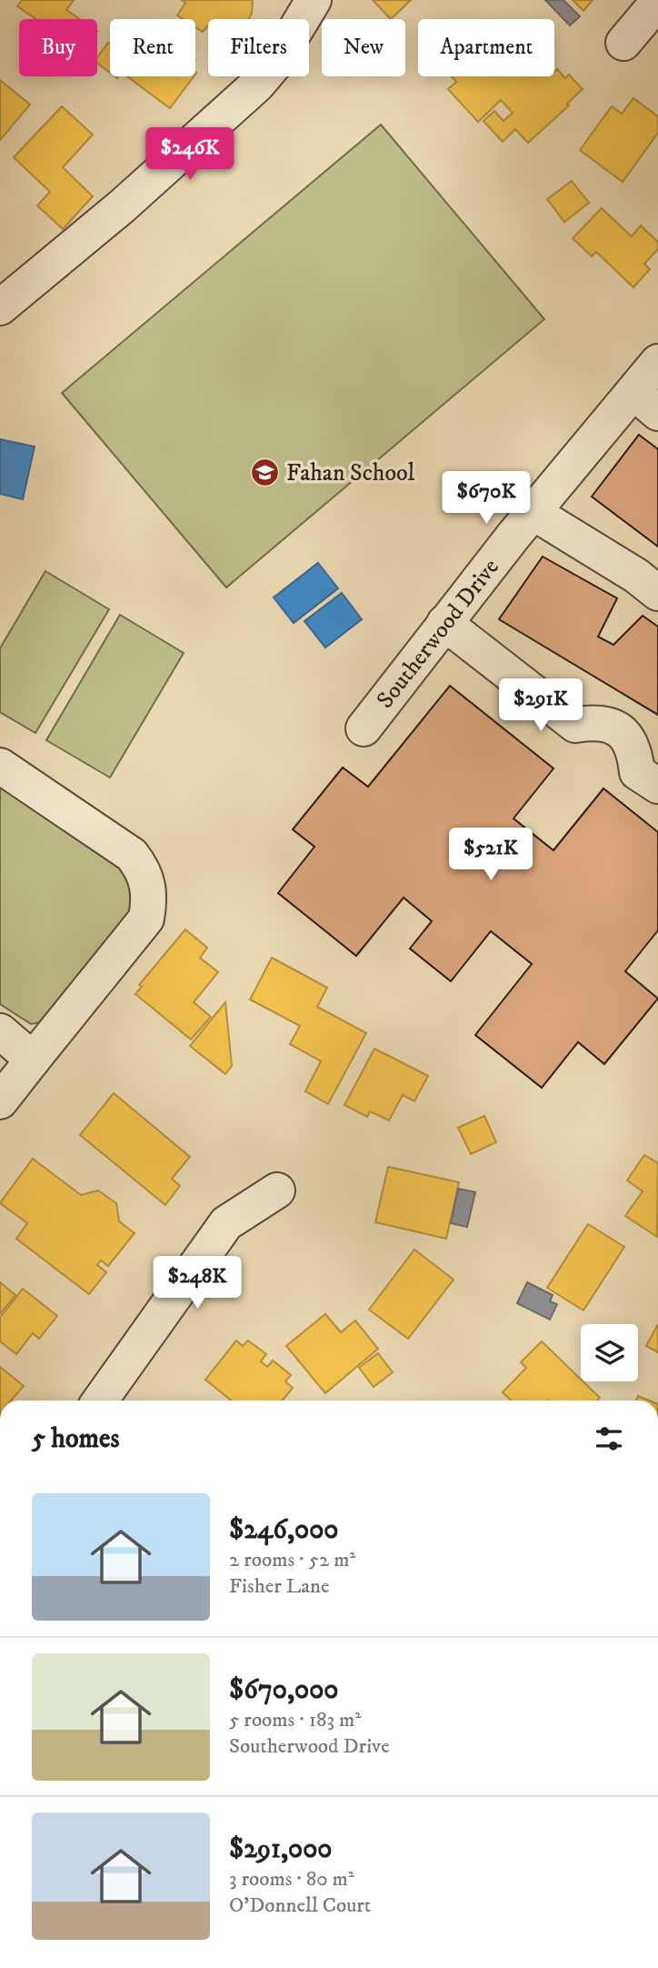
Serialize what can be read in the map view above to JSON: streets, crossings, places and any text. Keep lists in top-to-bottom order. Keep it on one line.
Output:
{"streets":{"street":["Southerwood Drive"]},"places":{"school or university":["Fahan School"]},"page":{"chip":["Buy","Rent","Filters","New","Apartment"],"price":["$246K","$670K","$291K","$521K","$248K"],"heading":"5 homes","list":[{"name":"$246,000","note":"2 rooms · 52 m² · Fisher Lane"},{"name":"$670,000","note":"5 rooms · 183 m² · Southerwood Drive"},{"name":"$291,000","note":"3 rooms · 80 m² · O'Donnell Court"}]}}
